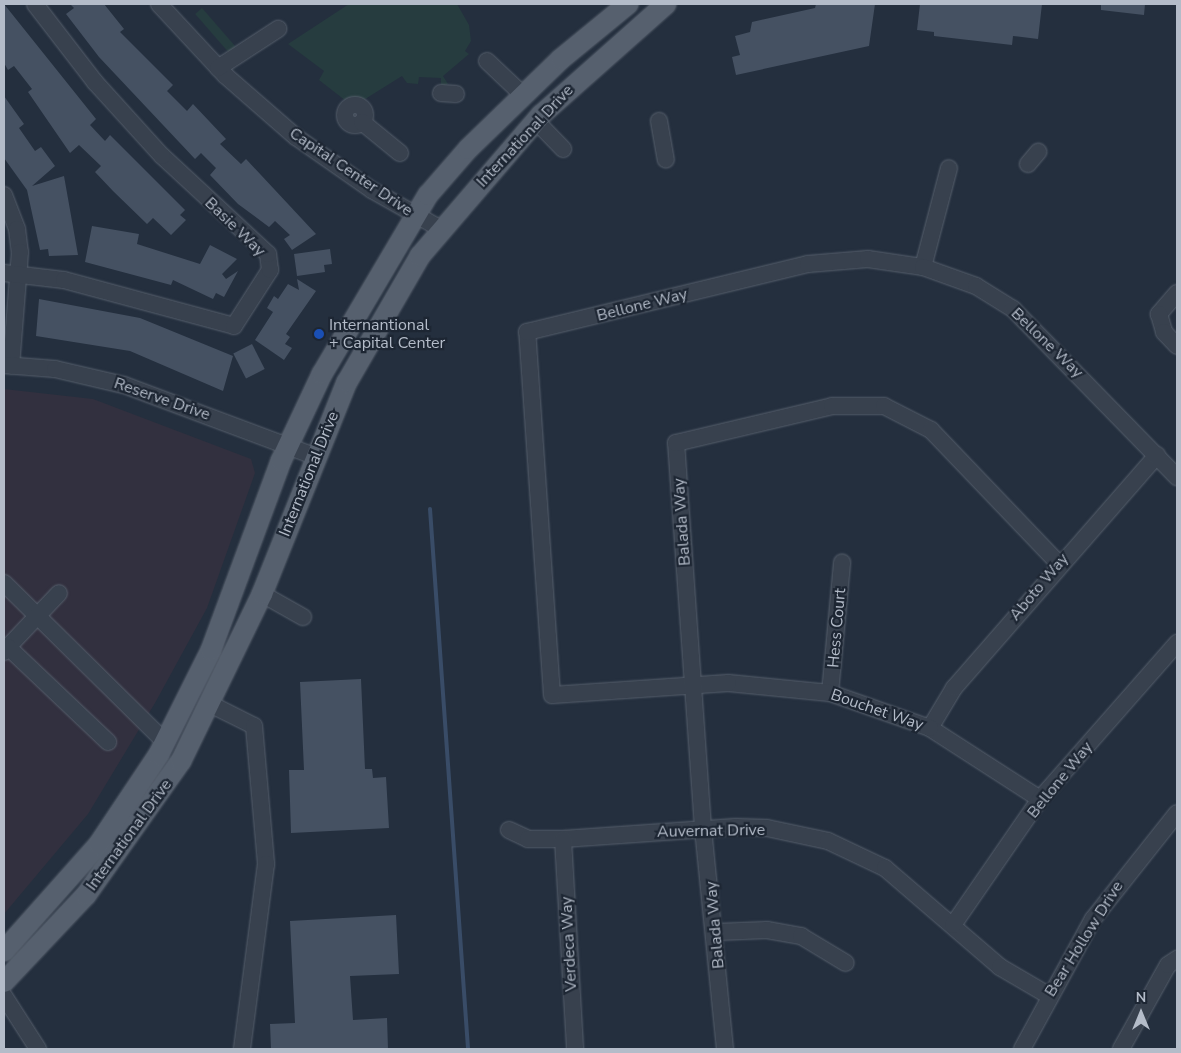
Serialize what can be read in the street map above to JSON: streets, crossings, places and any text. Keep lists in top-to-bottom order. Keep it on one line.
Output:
{"streets":{"main road":["International Drive"],"street":["Capital Center Drive","Basie Way","Bellone Way","Reserve Drive","Balada Way","Aboto Way","Hess Court","Bouchet Way","Auvernat Drive","Bear Hollow Drive","Verdeca Way"]},"crossings":[["International Drive","Capital Center Drive"],["International Drive","Reserve Drive"],["Bellone Way","Balada Way"],["Bellone Way","Aboto Way"],["Bellone Way","Bouchet Way"],["Bellone Way","Auvernat Drive"],["Balada Way","Aboto Way"],["Balada Way","Bouchet Way"],["Balada Way","Auvernat Drive"],["Aboto Way","Bouchet Way"],["Hess Court","Bouchet Way"],["Auvernat Drive","Bear Hollow Drive"],["Auvernat Drive","Verdeca Way"]],"places":["Internantional + Capital Center"],"north":"top"}
